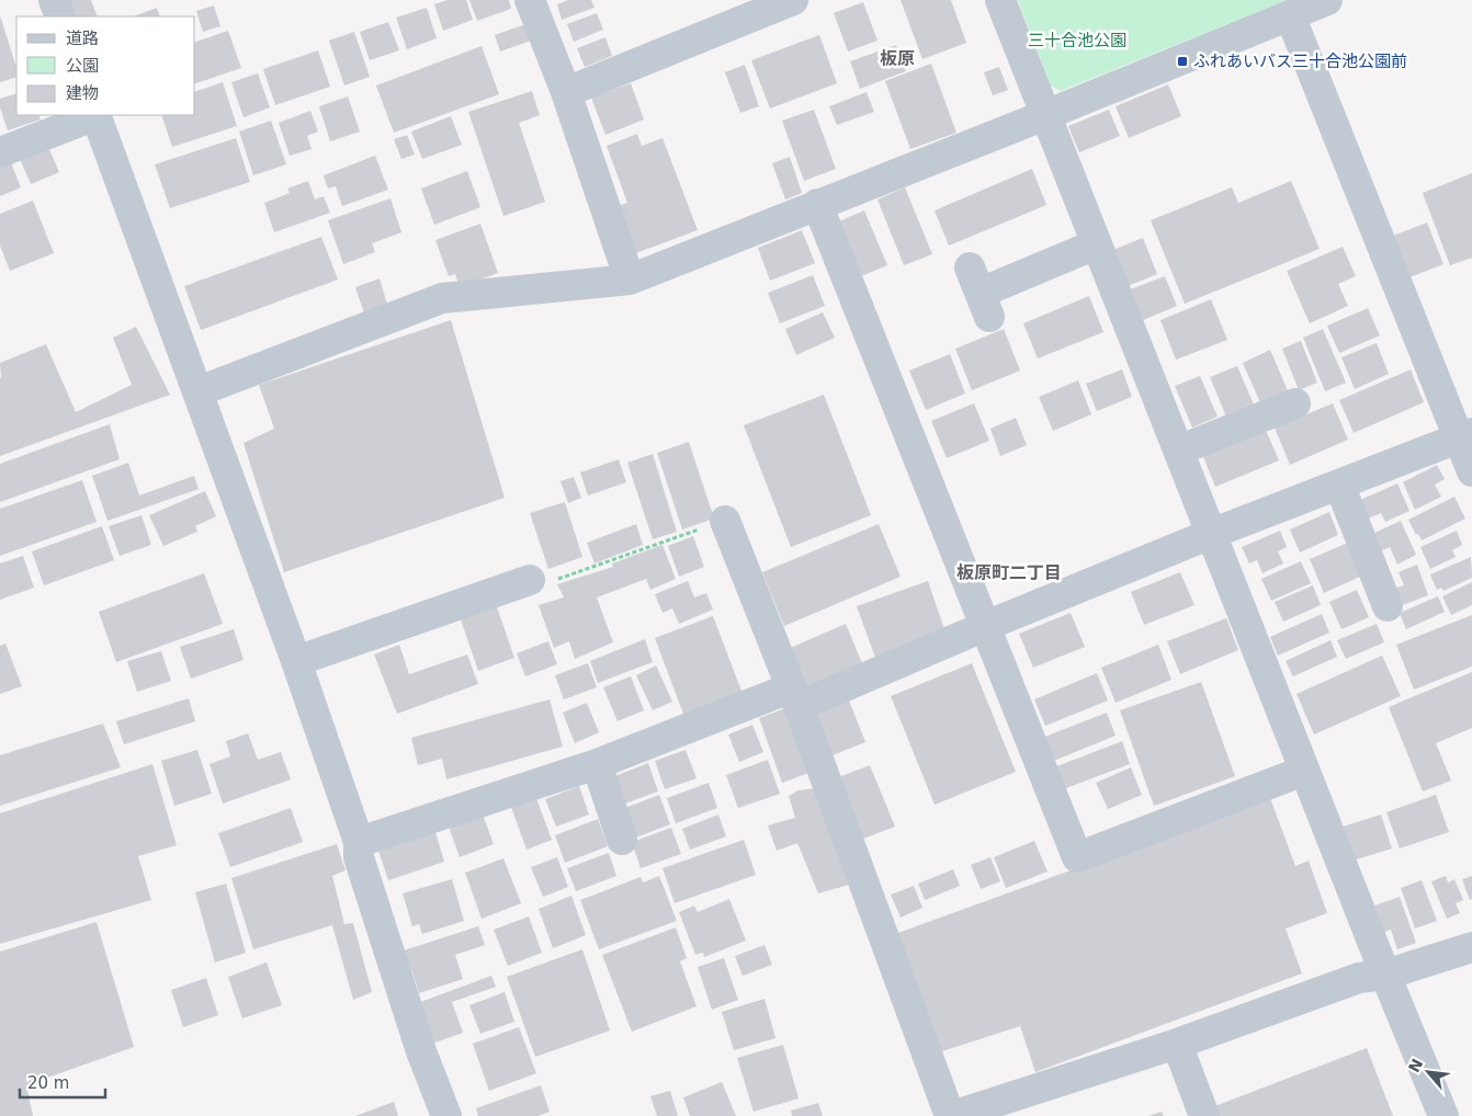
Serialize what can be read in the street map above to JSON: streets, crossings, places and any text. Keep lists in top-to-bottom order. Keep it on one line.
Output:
{"districts":["板原","板原町二丁目"],"parks":["三十合池公園"],"places":{"transit":["ふれあいバス三十合池公園前"]},"legend":["道路","公園","建物"],"scale_bar":"20 m","north":"top left"}
